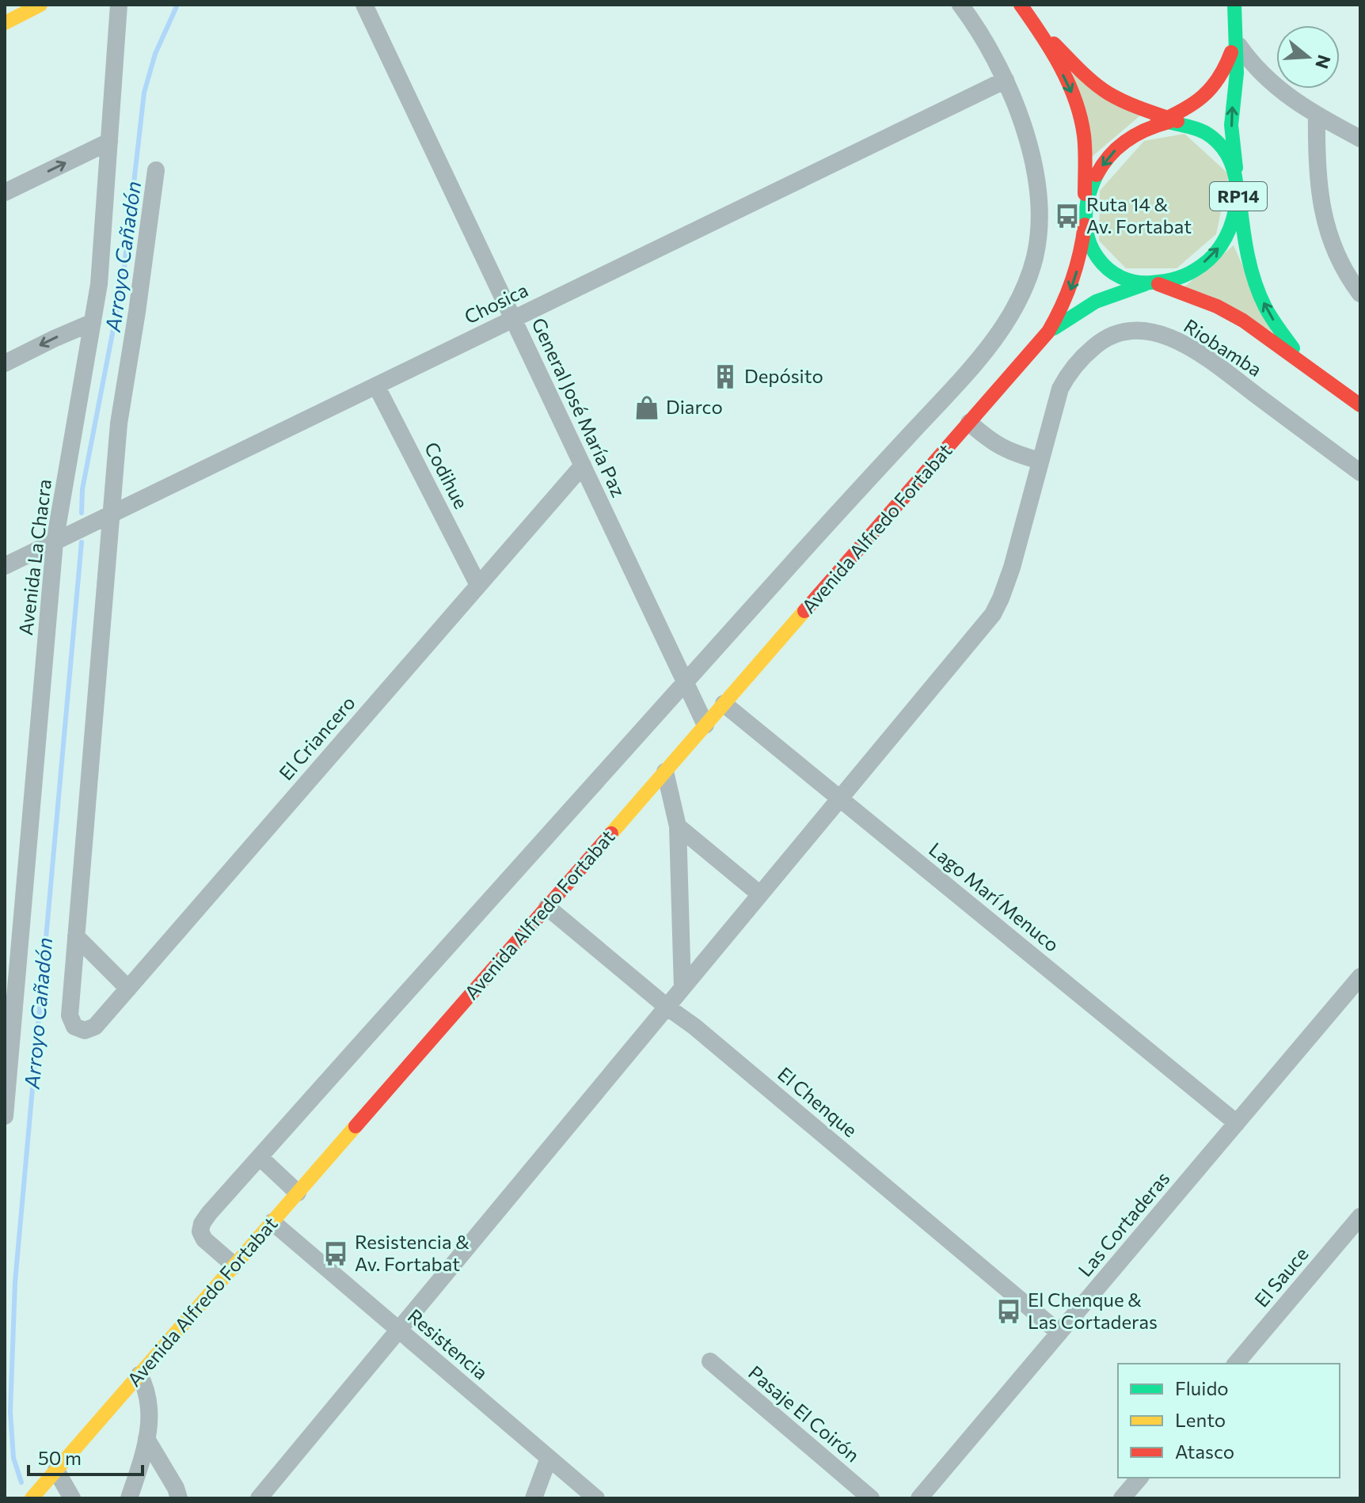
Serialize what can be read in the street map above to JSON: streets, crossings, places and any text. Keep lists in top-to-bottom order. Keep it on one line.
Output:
{"streets":{"main road":["RP14","Avenida Alfredo Fortabat"],"street":["Chosica","Riobamba","General José María Paz","Codihue","Avenida La Chacra","El Criancero","Lago Marí Menuco","El Chenque","Las Cortaderas","El Sauce","Resistencia","Pasaje El Coirón"]},"crossings":[["RP14","Avenida Alfredo Fortabat"],["Chosica","General José María Paz"],["Chosica","Codihue"],["Chosica","Avenida La Chacra"],["Riobamba","Lago Marí Menuco"],["Riobamba","El Chenque"],["Riobamba","Resistencia"],["General José María Paz","Avenida Alfredo Fortabat"],["General José María Paz","El Criancero"],["Codihue","El Criancero"],["Avenida Alfredo Fortabat","Lago Marí Menuco"],["Avenida Alfredo Fortabat","El Chenque"],["Avenida Alfredo Fortabat","Resistencia"],["Lago Marí Menuco","Las Cortaderas"],["El Chenque","Las Cortaderas"]],"water":["Arroyo Cañadón"],"places":{"bus stop":["Ruta 14 & Av. Fortabat","Resistencia & Av. Fortabat","El Chenque & Las Cortaderas"],"building":["Depósito"],"shop":["Diarco"]},"legend":["Fluido","Lento","Atasco"],"scale_bar":"50 m","north":"right"}
